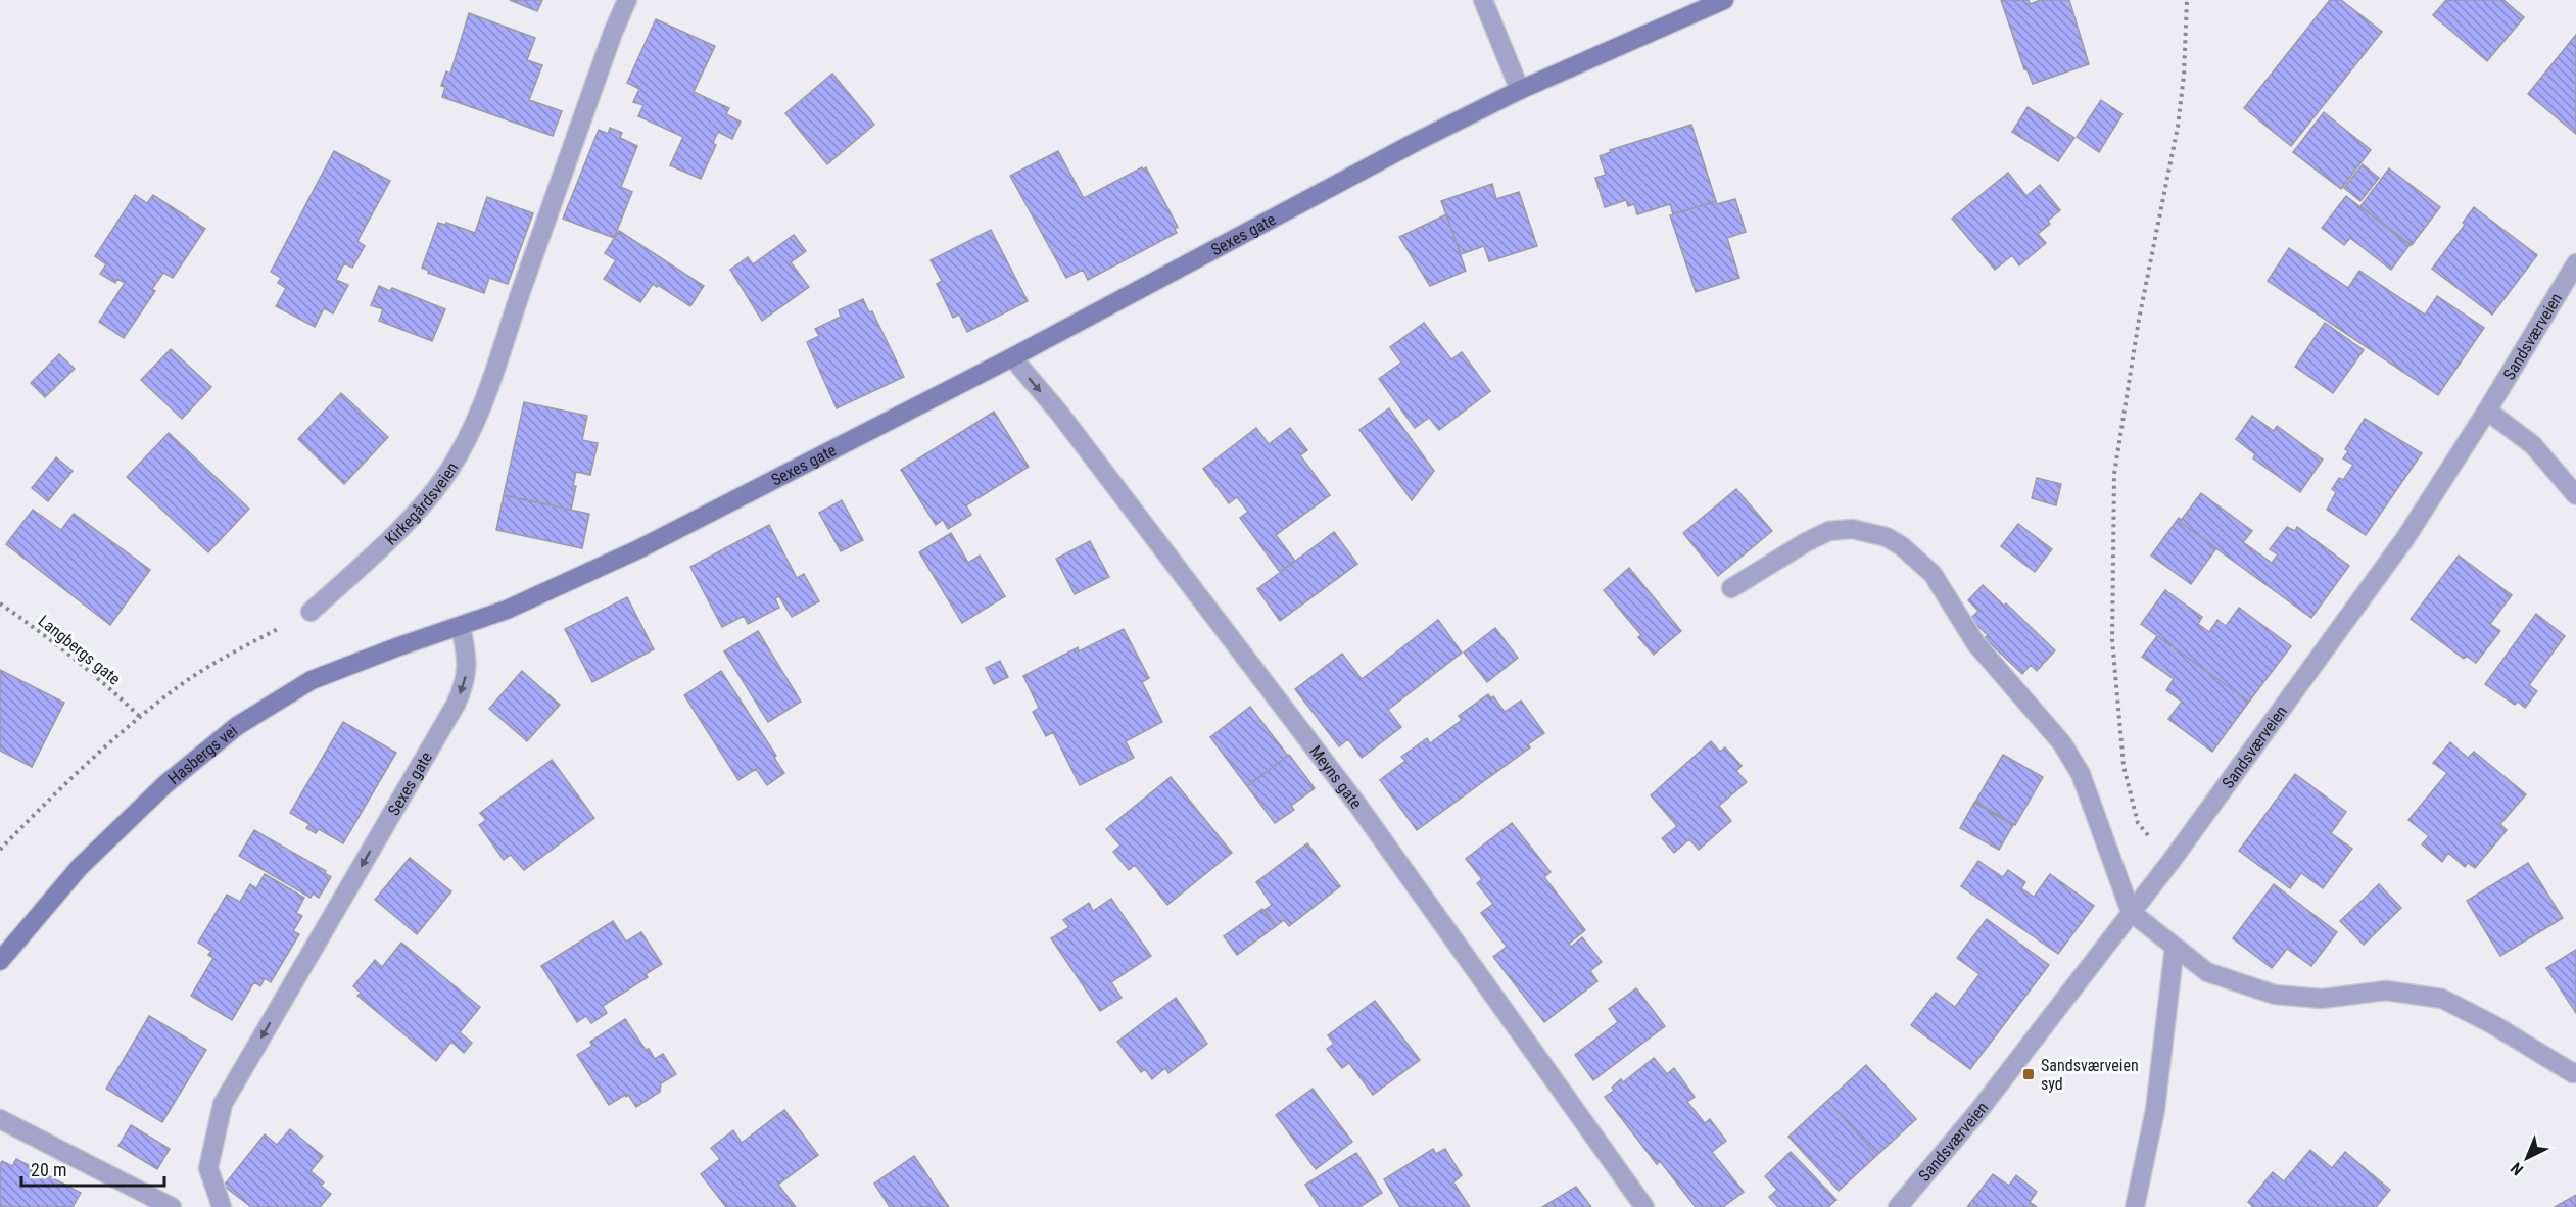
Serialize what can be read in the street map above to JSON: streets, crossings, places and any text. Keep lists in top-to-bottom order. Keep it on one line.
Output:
{"streets":{"street":["Sexes gate","Sandsværveien","Kirkegårdsveien","Hasbergs vei","Meyns gate"],"path":["Langbergs gate"]},"crossings":[["Sexes gate","Hasbergs vei"],["Sexes gate","Meyns gate"]],"one_way":["Meyns gate"],"places":{"transit":["Sandsværveien syd"]},"scale_bar":"20 m","north":"bottom left"}
